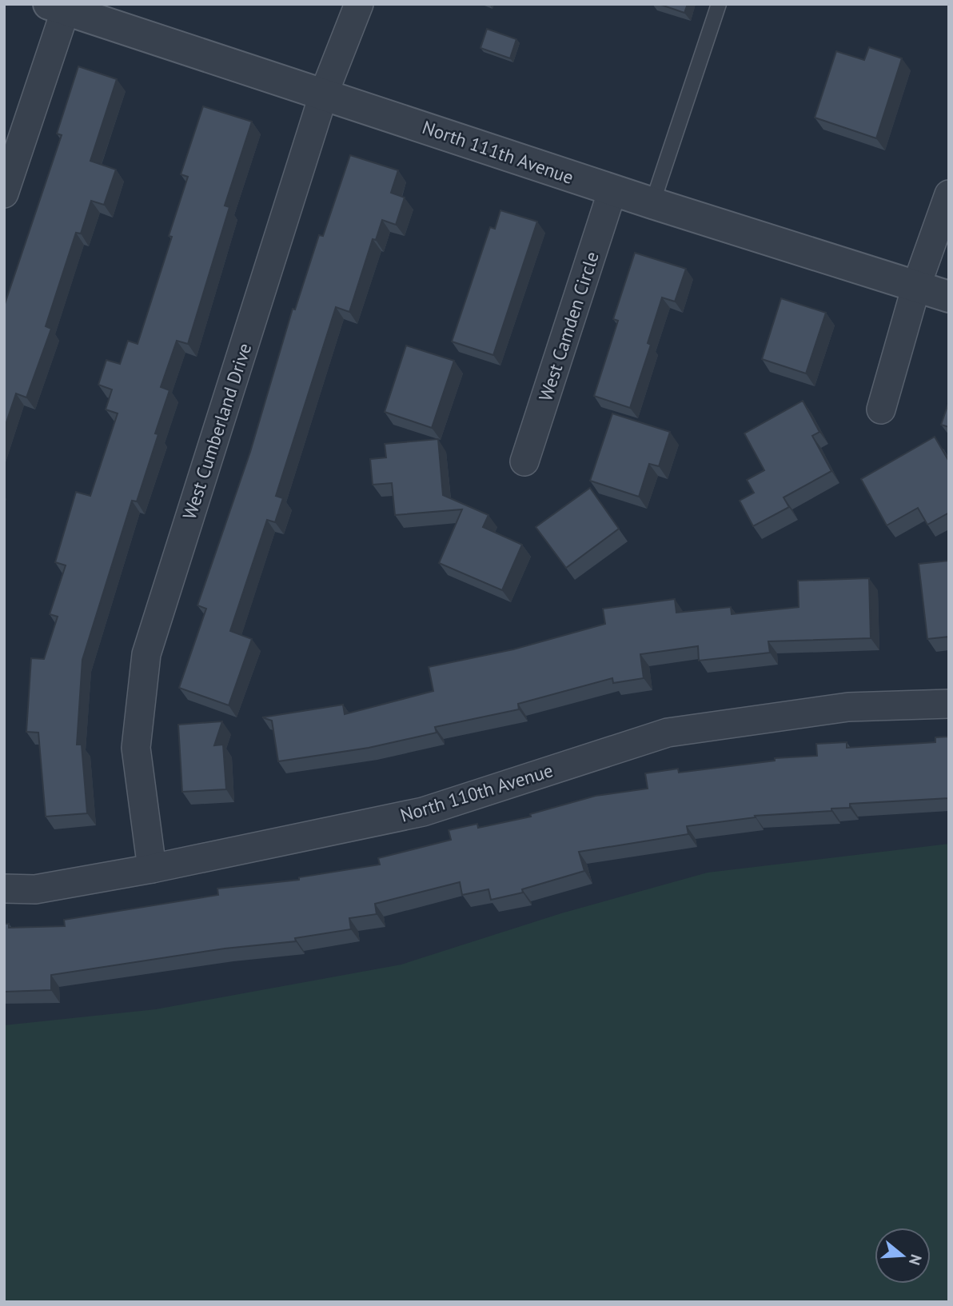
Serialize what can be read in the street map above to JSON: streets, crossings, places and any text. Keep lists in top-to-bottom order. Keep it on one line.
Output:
{"streets":{"street":["North 111th Avenue","West Camden Circle","West Cumberland Drive","North 110th Avenue"]},"crossings":[["North 111th Avenue","West Camden Circle"],["North 111th Avenue","West Cumberland Drive"],["West Cumberland Drive","North 110th Avenue"]],"north":"right"}
